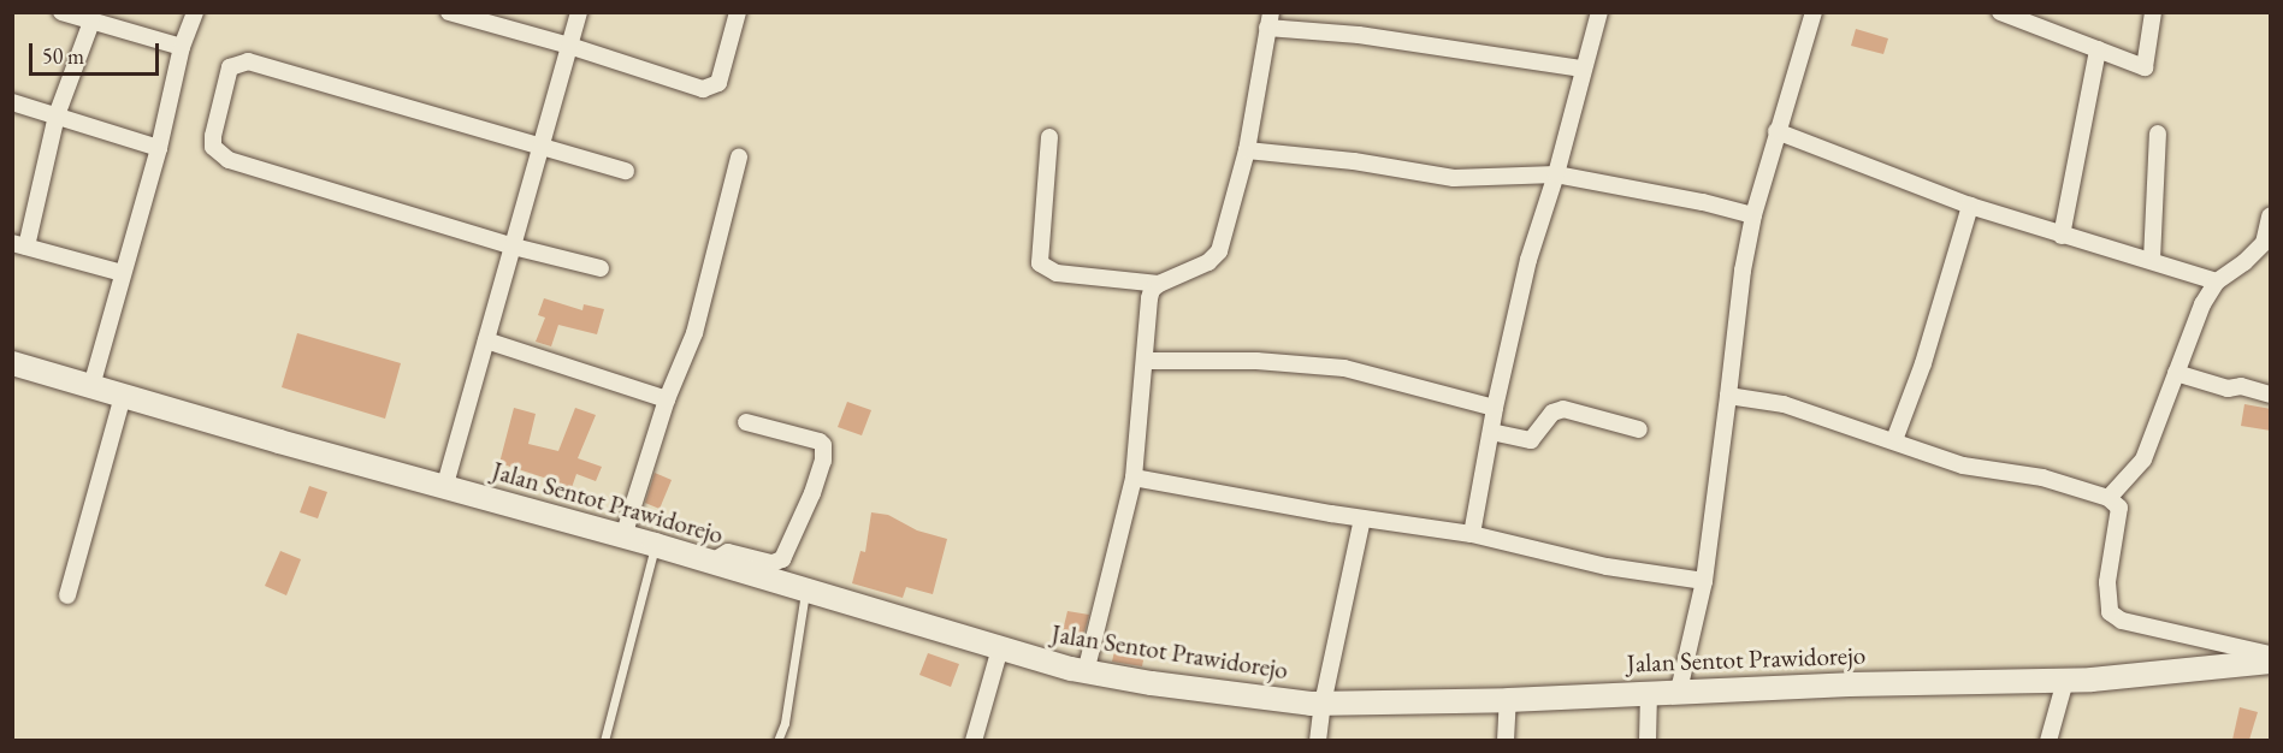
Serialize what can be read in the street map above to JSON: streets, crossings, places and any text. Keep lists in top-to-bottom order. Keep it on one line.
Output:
{"streets":{"main road":["Jalan Sentot Prawidorejo"]},"scale_bar":"50 m"}
